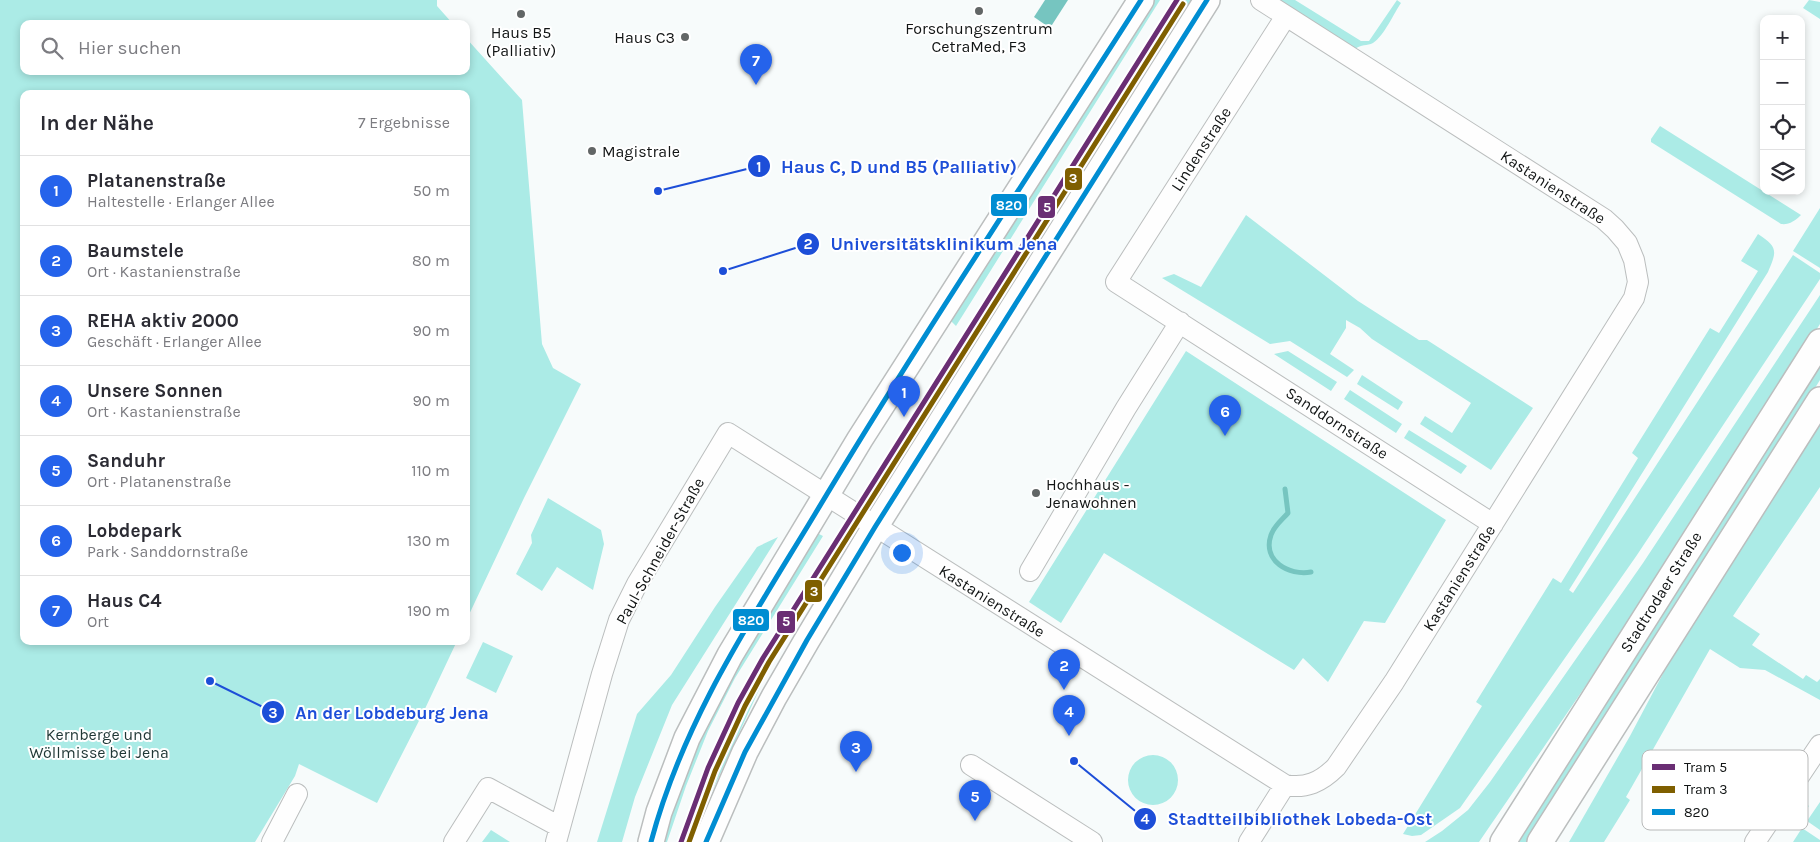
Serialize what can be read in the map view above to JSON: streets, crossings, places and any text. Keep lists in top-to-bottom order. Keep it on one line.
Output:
{"streets":{"main road":["Stadtrodaer Straße"],"street":["Lindenstraße","Kastanienstraße","Sanddornstraße","Paul-Schneider-Straße"]},"crossings":[["Lindenstraße","Kastanienstraße"],["Lindenstraße","Sanddornstraße"],["Kastanienstraße","Sanddornstraße"],["Kastanienstraße","Paul-Schneider-Straße"]],"parks":["Kernberge und Wöllmisse bei Jena"],"places":["Forschungszentrum CetraMed, F3","Haus B5 (Palliativ)","Haus C3","Magistrale","Haus C, D und B5 (Palliativ)","Universitätsklinikum Jena","Hochhaus - Jenawohnen","An der Lobdeburg Jena","Stadtteilbibliothek Lobeda-Ost"],"lines":["tram line 5","transit line 820","tram line 3"],"legend":["Tram 5","Tram 3","820"],"page":{"map_buttons":["+","−"],"search":"Hier suchen","pins":["7","1","6","2","4","3","5"],"heading":["In der Nähe","7 Ergebnisse"],"list":[{"mark":"1","name":"Platanenstraße","note":"Haltestelle · Erlanger Allee","value":"50 m"},{"mark":"2","name":"Baumstele","note":"Ort · Kastanienstraße","value":"80 m"},{"mark":"3","name":"REHA aktiv 2000","note":"Geschäft · Erlanger Allee","value":"90 m"},{"mark":"4","name":"Unsere Sonnen","note":"Ort · Kastanienstraße","value":"90 m"},{"mark":"5","name":"Sanduhr","note":"Ort · Platanenstraße","value":"110 m"},{"mark":"6","name":"Lobdepark","note":"Park · Sanddornstraße","value":"130 m"},{"mark":"7","name":"Haus C4","note":"Ort","value":"190 m"}]}}
